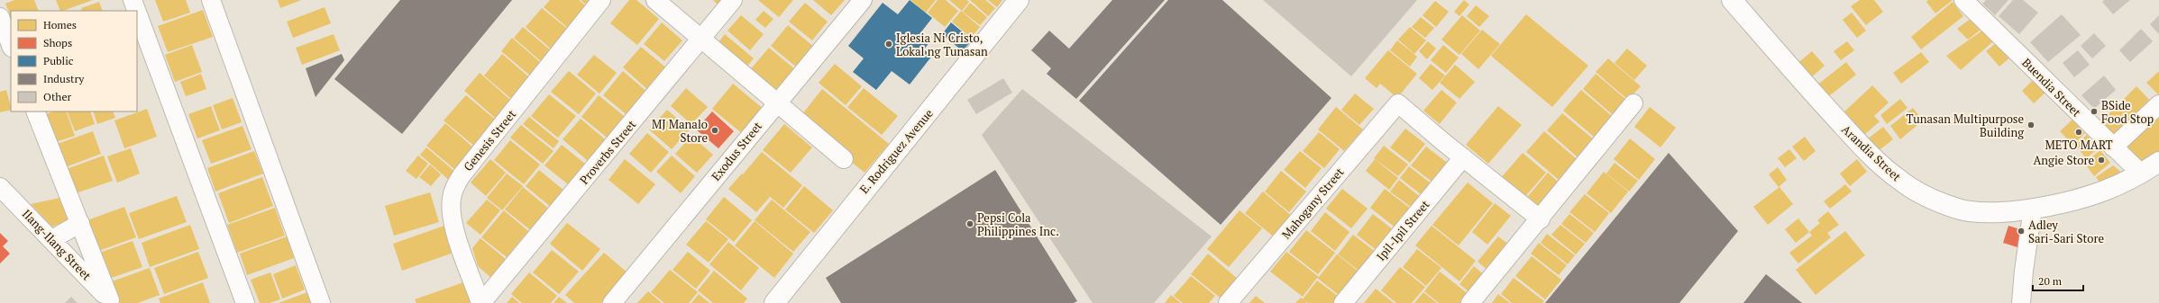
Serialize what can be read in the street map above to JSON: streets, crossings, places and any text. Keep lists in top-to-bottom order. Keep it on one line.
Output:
{"streets":{"street":["Buendia Street","Genesis Street","Exodus Street","E. Rodriguez Avenue","Proverbs Street","Arandia Street","Mahogany Street","Ipil-Ipil Street","Ilang-Ilang Street"]},"crossings":[["Buendia Street","Arandia Street"],["Genesis Street","Proverbs Street"],["Mahogany Street","Ipil-Ipil Street"]],"places":["Iglesia Ni Cristo, Lokal ng Tunasan","BSide Food Stop","Tunasan Multipurpose Building","MJ Manalo Store","METO MART","Angie Store","Pepsi Cola Philippines Inc.","Adley Sari-Sari Store"],"legend":["Homes","Shops","Public","Industry","Other"],"scale_bar":"20 m"}
